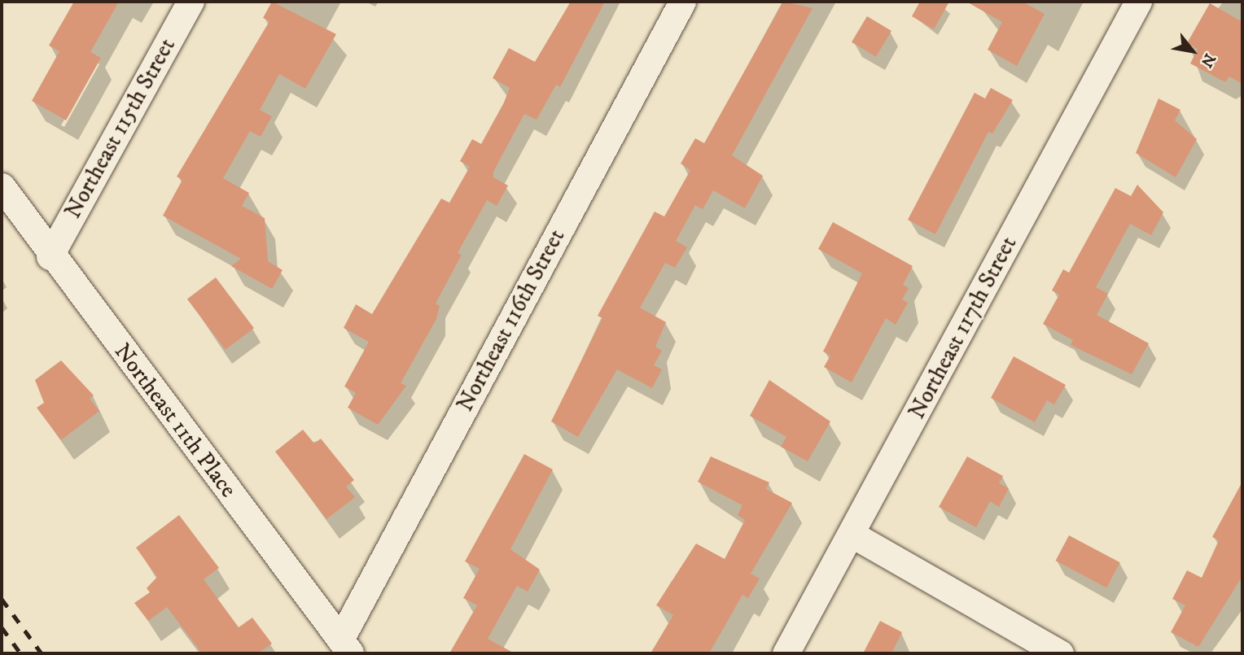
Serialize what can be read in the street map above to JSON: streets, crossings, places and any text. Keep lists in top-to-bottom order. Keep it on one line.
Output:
{"streets":{"street":["Northeast 115th Street","Northeast 116th Street","Northeast 117th Street","Northeast 11th Place"]},"crossings":[["Northeast 115th Street","Northeast 11th Place"],["Northeast 116th Street","Northeast 11th Place"]],"north":"bottom right"}
